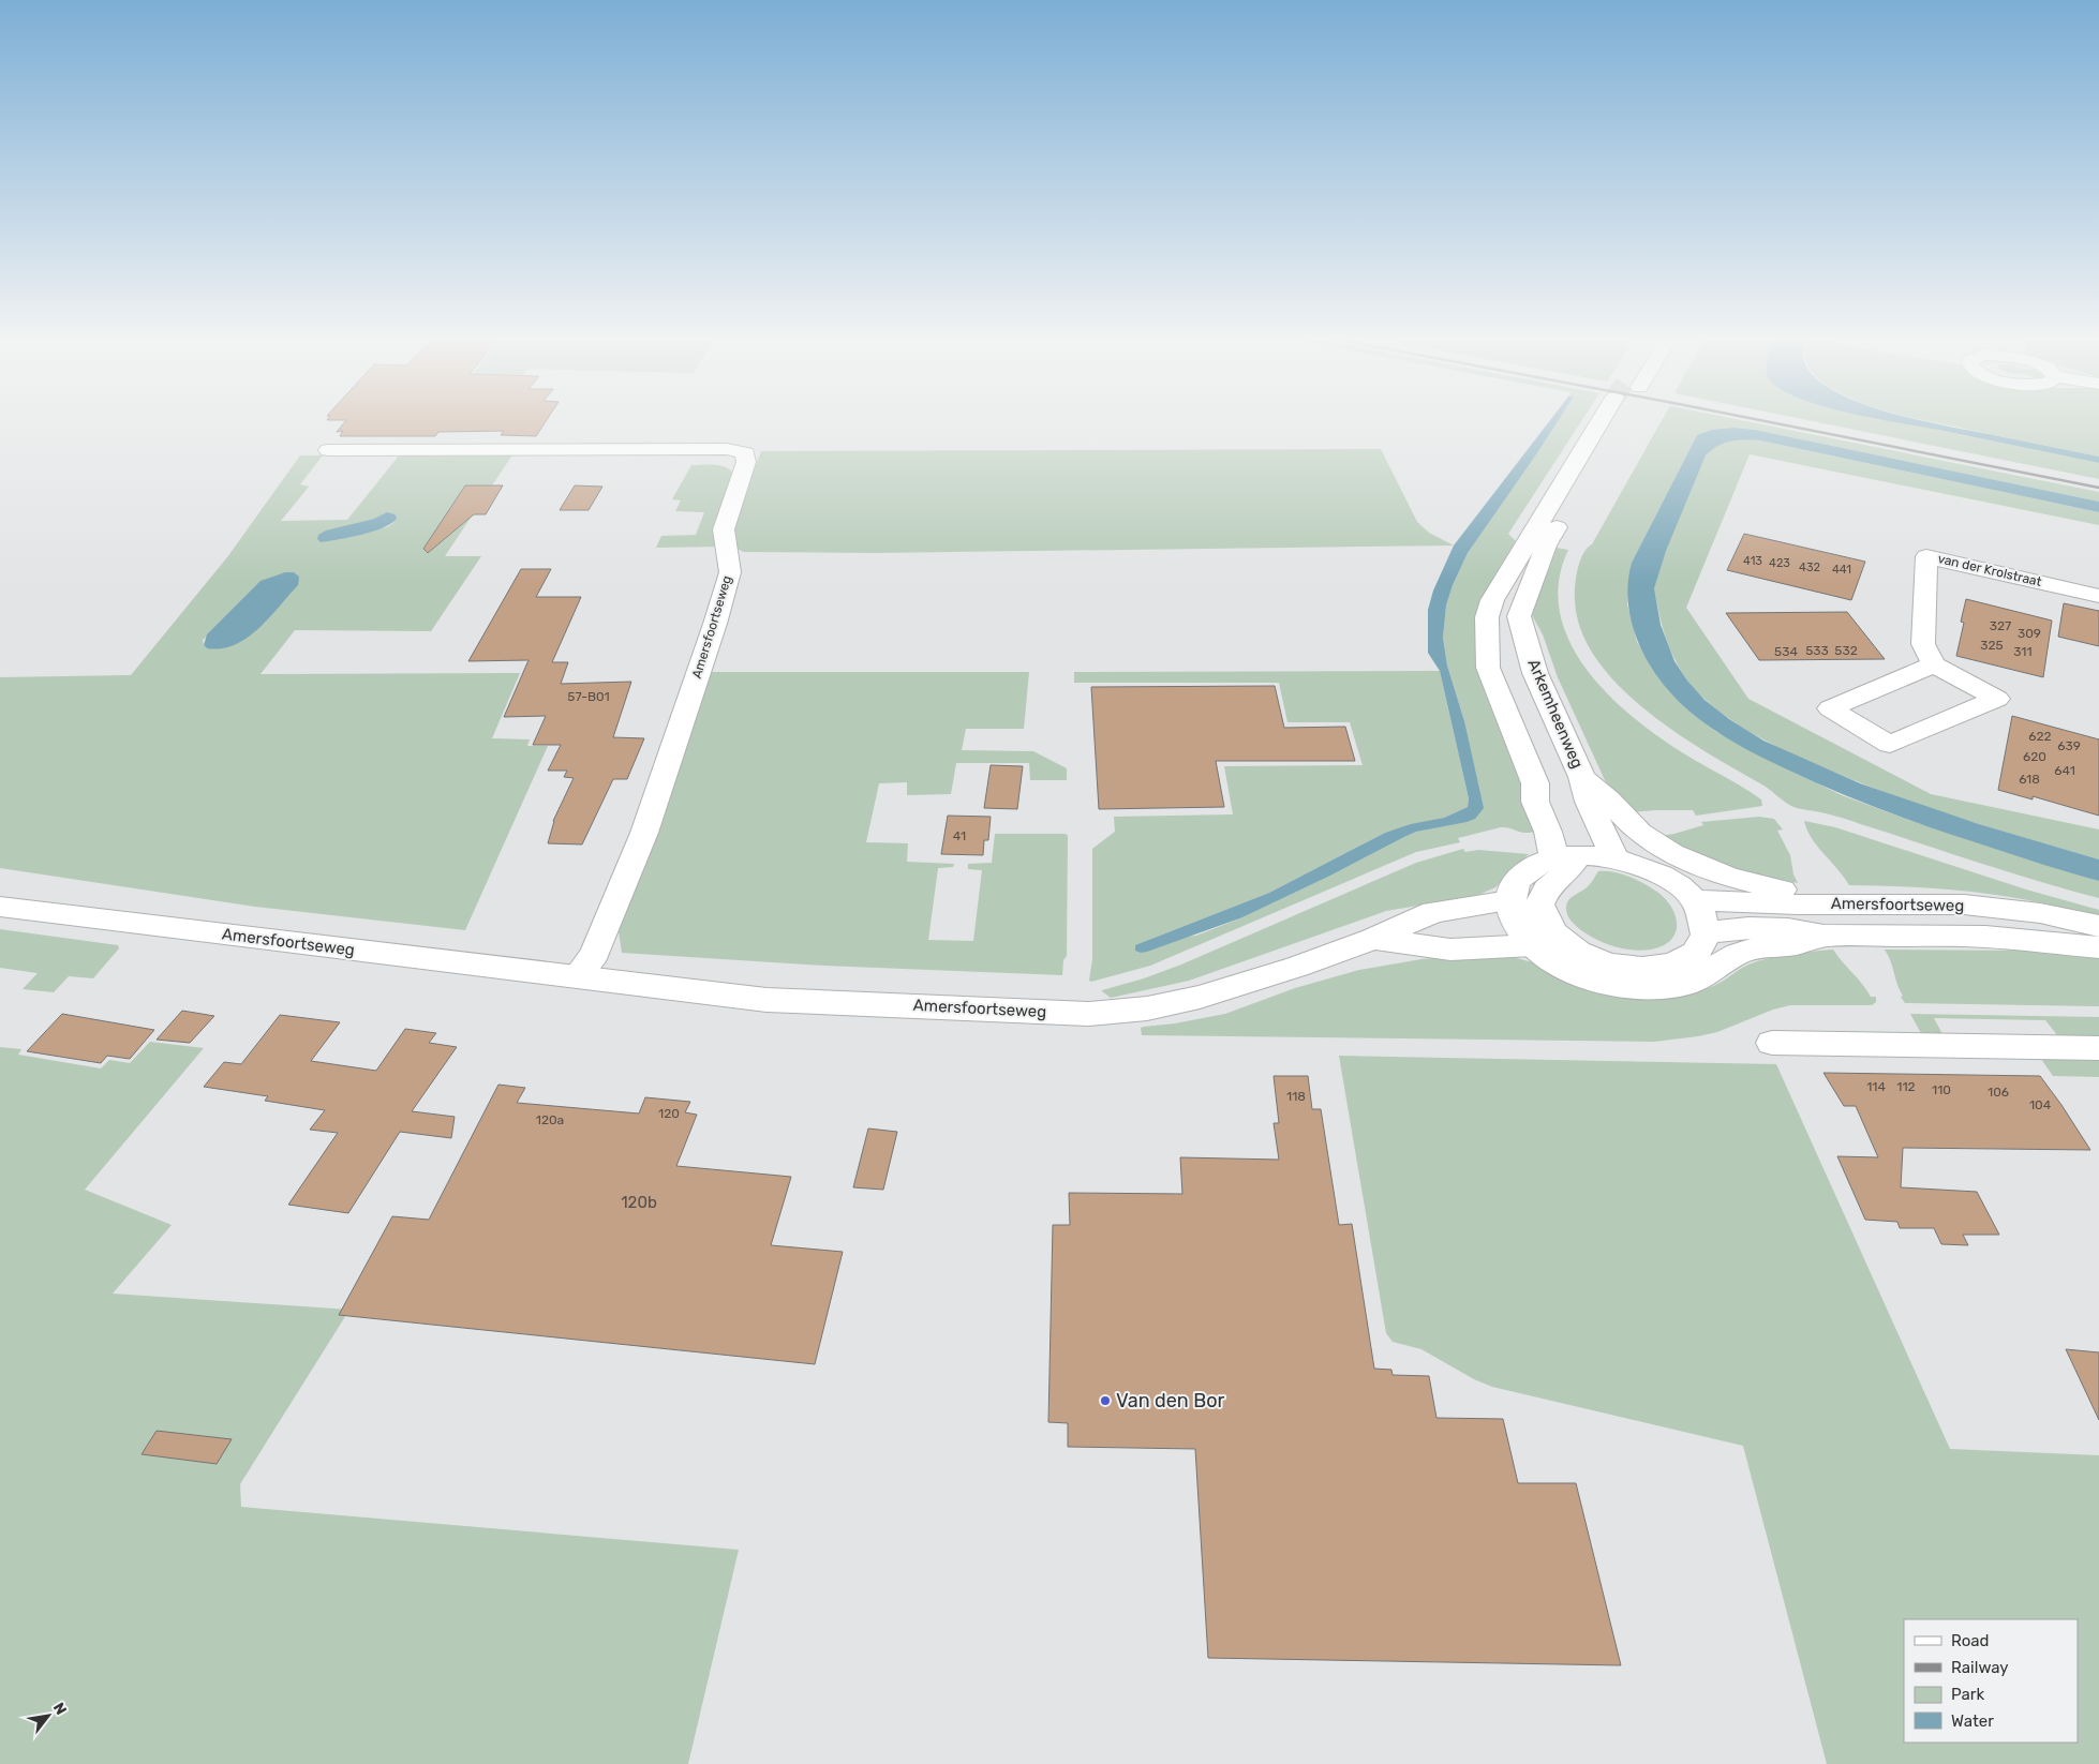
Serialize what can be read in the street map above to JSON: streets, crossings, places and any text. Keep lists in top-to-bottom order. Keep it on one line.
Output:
{"streets":{"main road":["van der Krolstraat","Amersfoortseweg","Arkemheenweg"]},"places":["Van den Bor"],"house_numbers":["413","423","432","441","327","309","325","533","532","534","311","57-B01","622","639","620","641","618","41","114","112","110","106","118","104","120","120a","120b"],"legend":["Road","Railway","Park","Water"],"north":"top right"}
